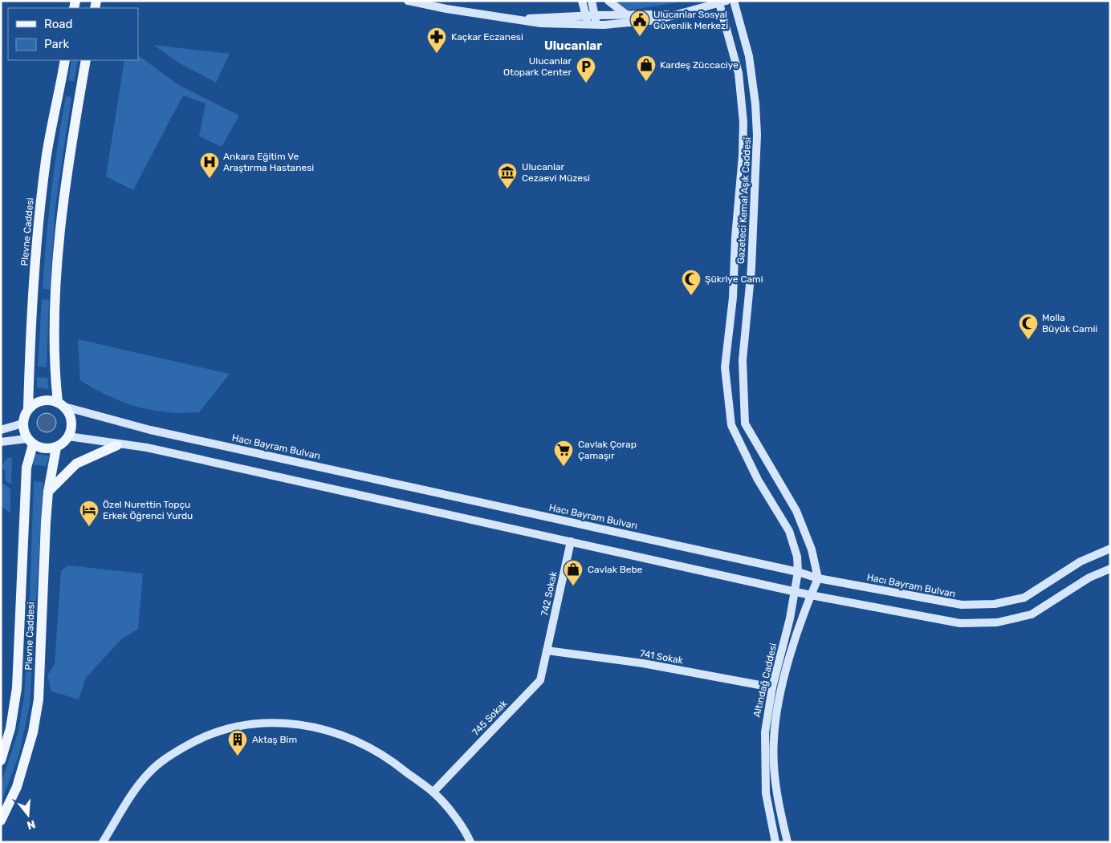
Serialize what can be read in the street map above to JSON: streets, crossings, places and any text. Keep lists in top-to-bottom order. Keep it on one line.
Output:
{"streets":{"main road":["Gazeteci Kemal Aşık Caddesi","Plevne Caddesi","Hacı Bayram Bulvarı","742 Sokak","741 Sokak","Altındağ Caddesi","745 Sokak"]},"crossings":[["Gazeteci Kemal Aşık Caddesi","Hacı Bayram Bulvarı"],["Gazeteci Kemal Aşık Caddesi","Altındağ Caddesi"],["Plevne Caddesi","Hacı Bayram Bulvarı"],["Hacı Bayram Bulvarı","Altındağ Caddesi"],["742 Sokak","741 Sokak"],["742 Sokak","745 Sokak"],["741 Sokak","Altındağ Caddesi"],["741 Sokak","745 Sokak"]],"districts":["Ulucanlar"],"places":{"public building":["Ulucanlar Sosyal Güvenlik Merkezi"],"pharmacy":["Kaçkar Eczanesi"],"shop":["Kardeş Züccaciye","Cavlak Bebe"],"parking":["Ulucanlar Otopark Center"],"hospital":["Ankara Eğitim Ve Araştırma Hastanesi"],"museum":["Ulucanlar Cezaevi Müzesi"],"mosque":["Şükriye Cami","Molla Büyük Camii"],"supermarket":["Cavlak Çorap Çamaşır"],"hotel":["Özel Nurettin Topçu Erkek Öğrenci Yurdu"],"building":["Aktaş Bim"]},"legend":["Road","Park"],"north":"bottom"}
